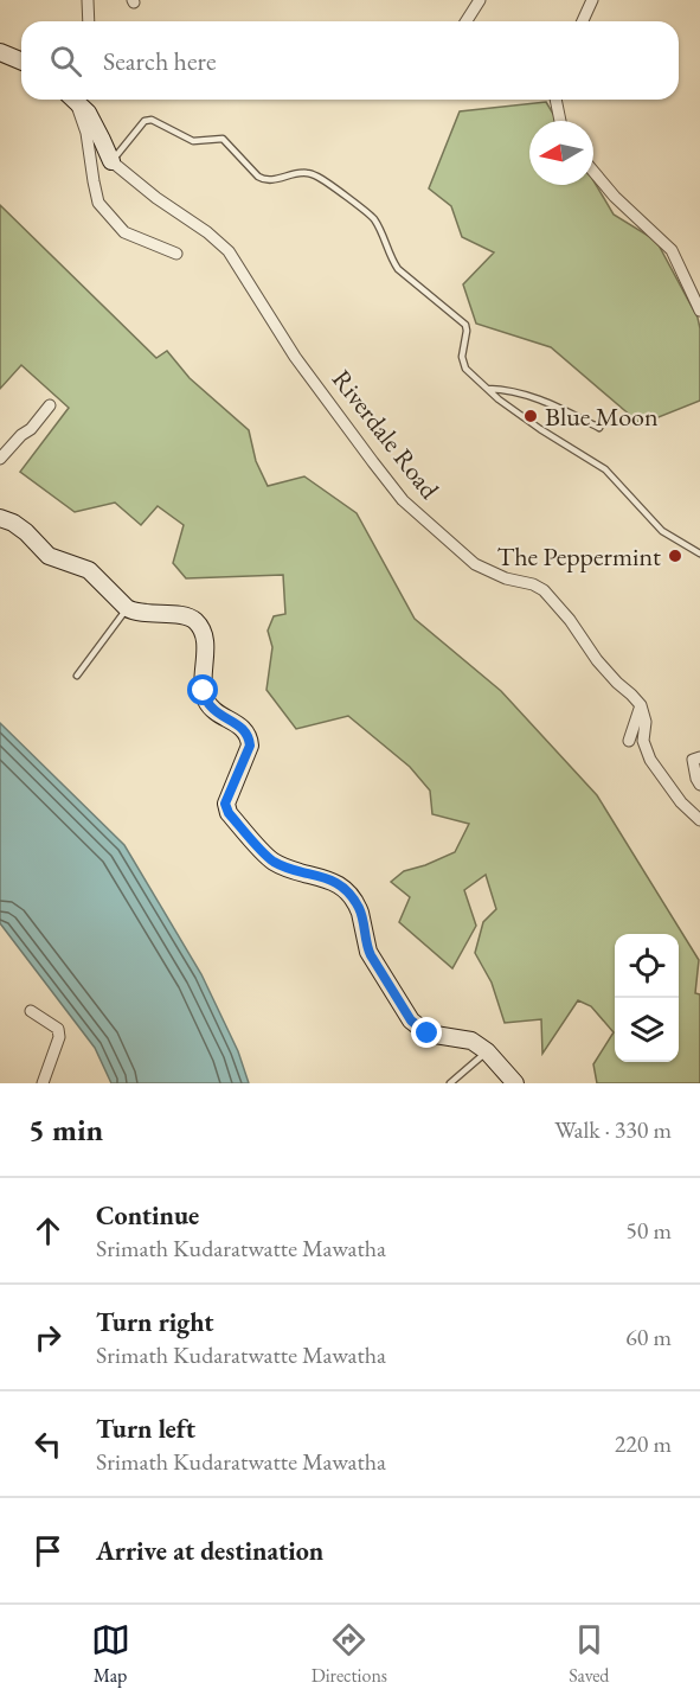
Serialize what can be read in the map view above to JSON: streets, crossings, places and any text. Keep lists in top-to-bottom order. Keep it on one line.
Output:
{"streets":{"street":["Riverdale Road"]},"places":["Blue Moon","The Peppermint"],"north":"left","page":{"search":"Search here","heading":["5 min","Walk · 330 m"],"list":[["Continue","Srimath Kudaratwatte Mawatha","50 m"],["Turn right","Srimath Kudaratwatte Mawatha","60 m"],["Turn left","Srimath Kudaratwatte Mawatha","220 m"],"Arrive at destination"],"nav":["Map","Directions","Saved"]}}
